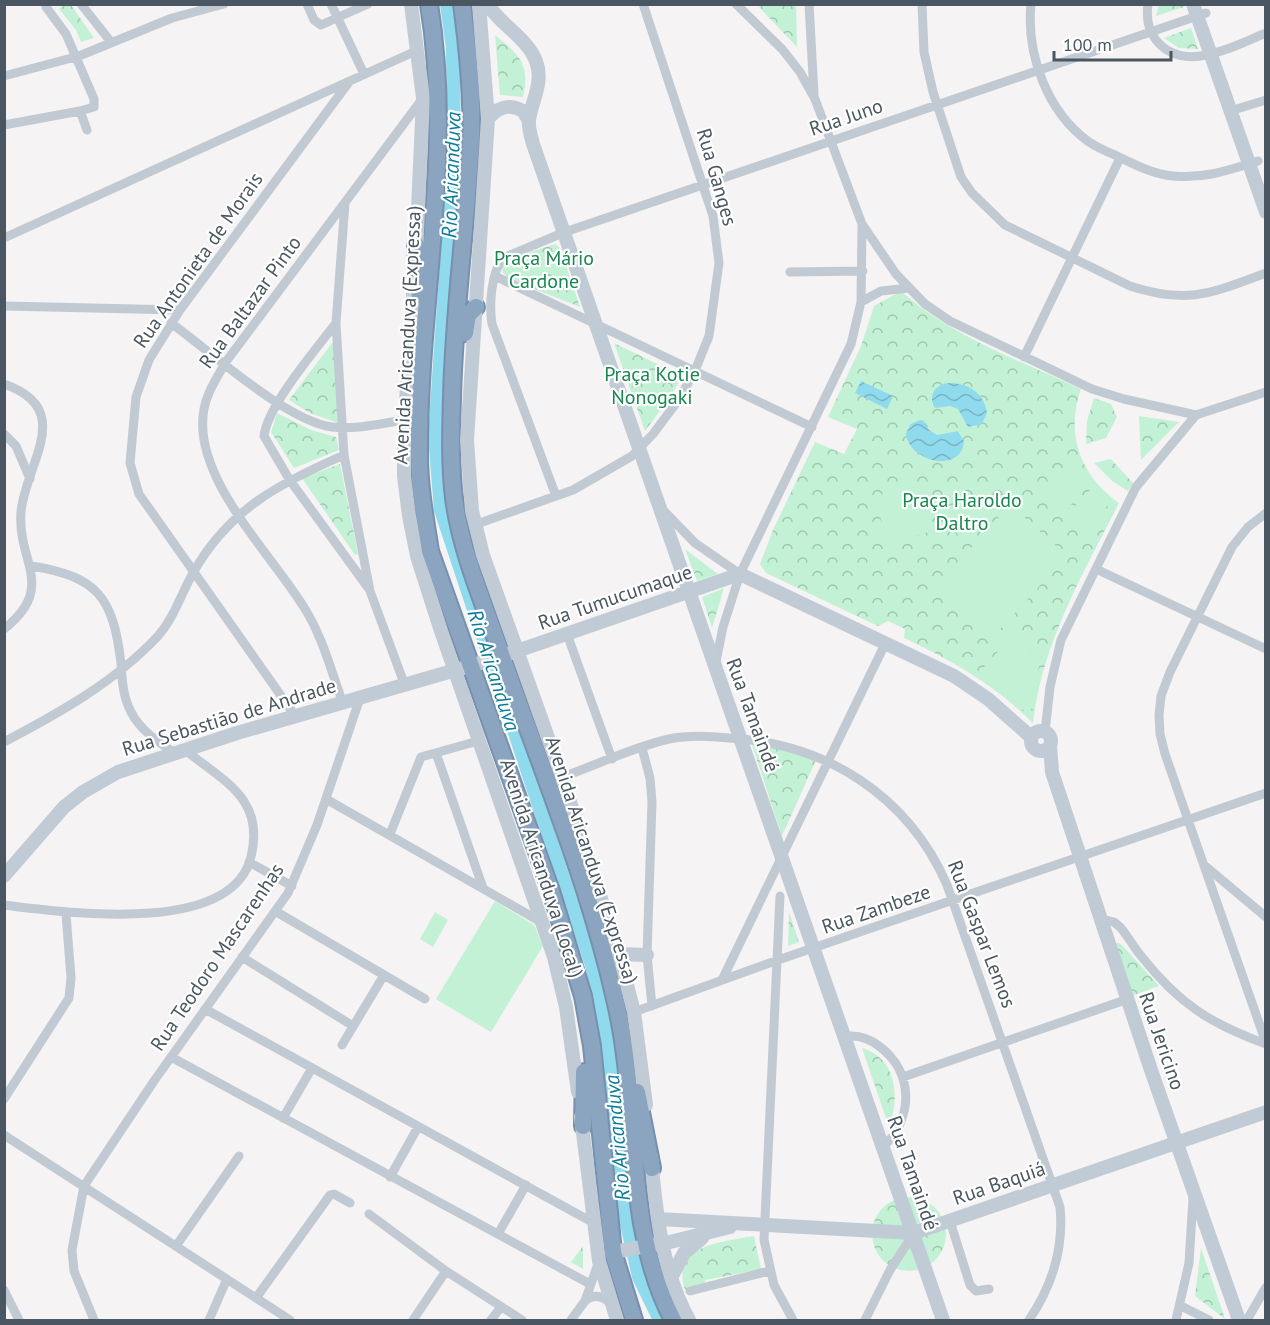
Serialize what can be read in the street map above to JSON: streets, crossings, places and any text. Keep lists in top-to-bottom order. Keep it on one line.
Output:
{"streets":{"highway":["Avenida Aricanduva (Expressa)"],"street":["Rua Juno","Rua Ganges","Rua Antonieta de Morais","Rua Baltazar Pinto","Rua Tumucumaque","Rua Tamaindé","Rua Sebastião de Andrade","Avenida Aricanduva (Local)","Rua Zambeze","Rua Gaspar Lemos","Rua Teodoro Mascarenhas","Rua Jericino","Rua Baquiá"]},"crossings":[["Rua Juno","Rua Ganges"],["Rua Juno","Rua Tamaindé"],["Rua Ganges","Rua Tamaindé"],["Rua Antonieta de Morais","Rua Sebastião de Andrade"],["Rua Baltazar Pinto","Rua Sebastião de Andrade"],["Rua Baltazar Pinto","Avenida Aricanduva (Local)"],["Avenida Aricanduva (Expressa)","Rua Tumucumaque"],["Avenida Aricanduva (Expressa)","Rua Sebastião de Andrade"],["Avenida Aricanduva (Expressa)","Avenida Aricanduva (Local)"],["Avenida Aricanduva (Expressa)","Rua Zambeze"],["Avenida Aricanduva (Expressa)","Rua Baquiá"],["Rua Tumucumaque","Rua Tamaindé"],["Rua Tumucumaque","Rua Sebastião de Andrade"],["Rua Tamaindé","Rua Zambeze"],["Rua Tamaindé","Rua Gaspar Lemos"],["Rua Tamaindé","Rua Baquiá"],["Rua Sebastião de Andrade","Avenida Aricanduva (Local)"],["Rua Sebastião de Andrade","Rua Teodoro Mascarenhas"],["Avenida Aricanduva (Local)","Rua Baquiá"],["Rua Zambeze","Rua Gaspar Lemos"],["Rua Zambeze","Rua Jericino"],["Rua Gaspar Lemos","Rua Baquiá"],["Rua Jericino","Rua Baquiá"]],"water":["Rio Aricanduva"],"parks":["Praça Mário Cardone","Praça Kotie Nonogaki","Praça Haroldo Daltro"],"scale_bar":"100 m"}
